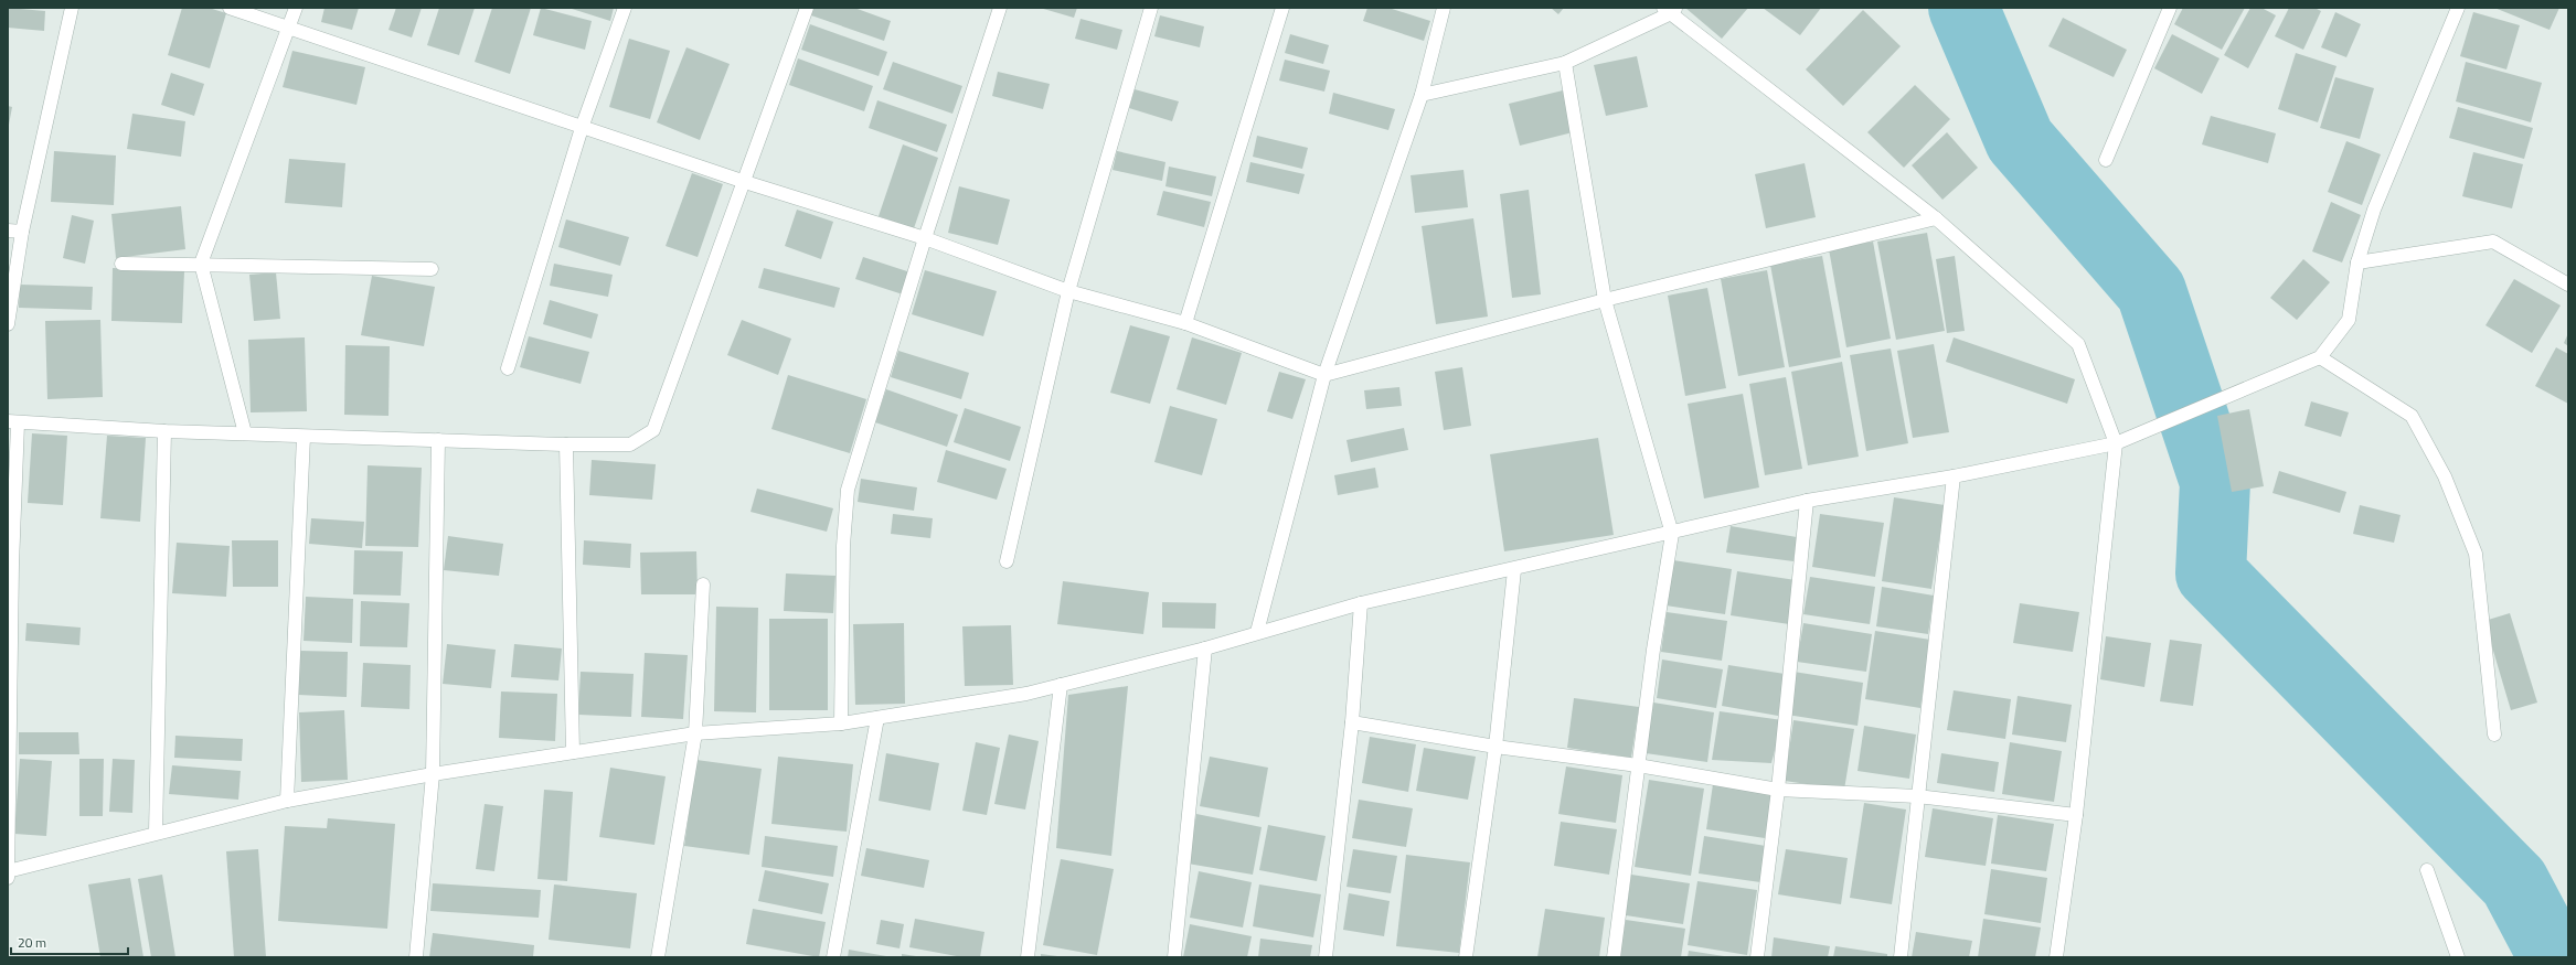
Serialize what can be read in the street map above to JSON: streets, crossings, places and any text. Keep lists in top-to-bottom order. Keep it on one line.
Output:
{"scale_bar":"20 m"}
